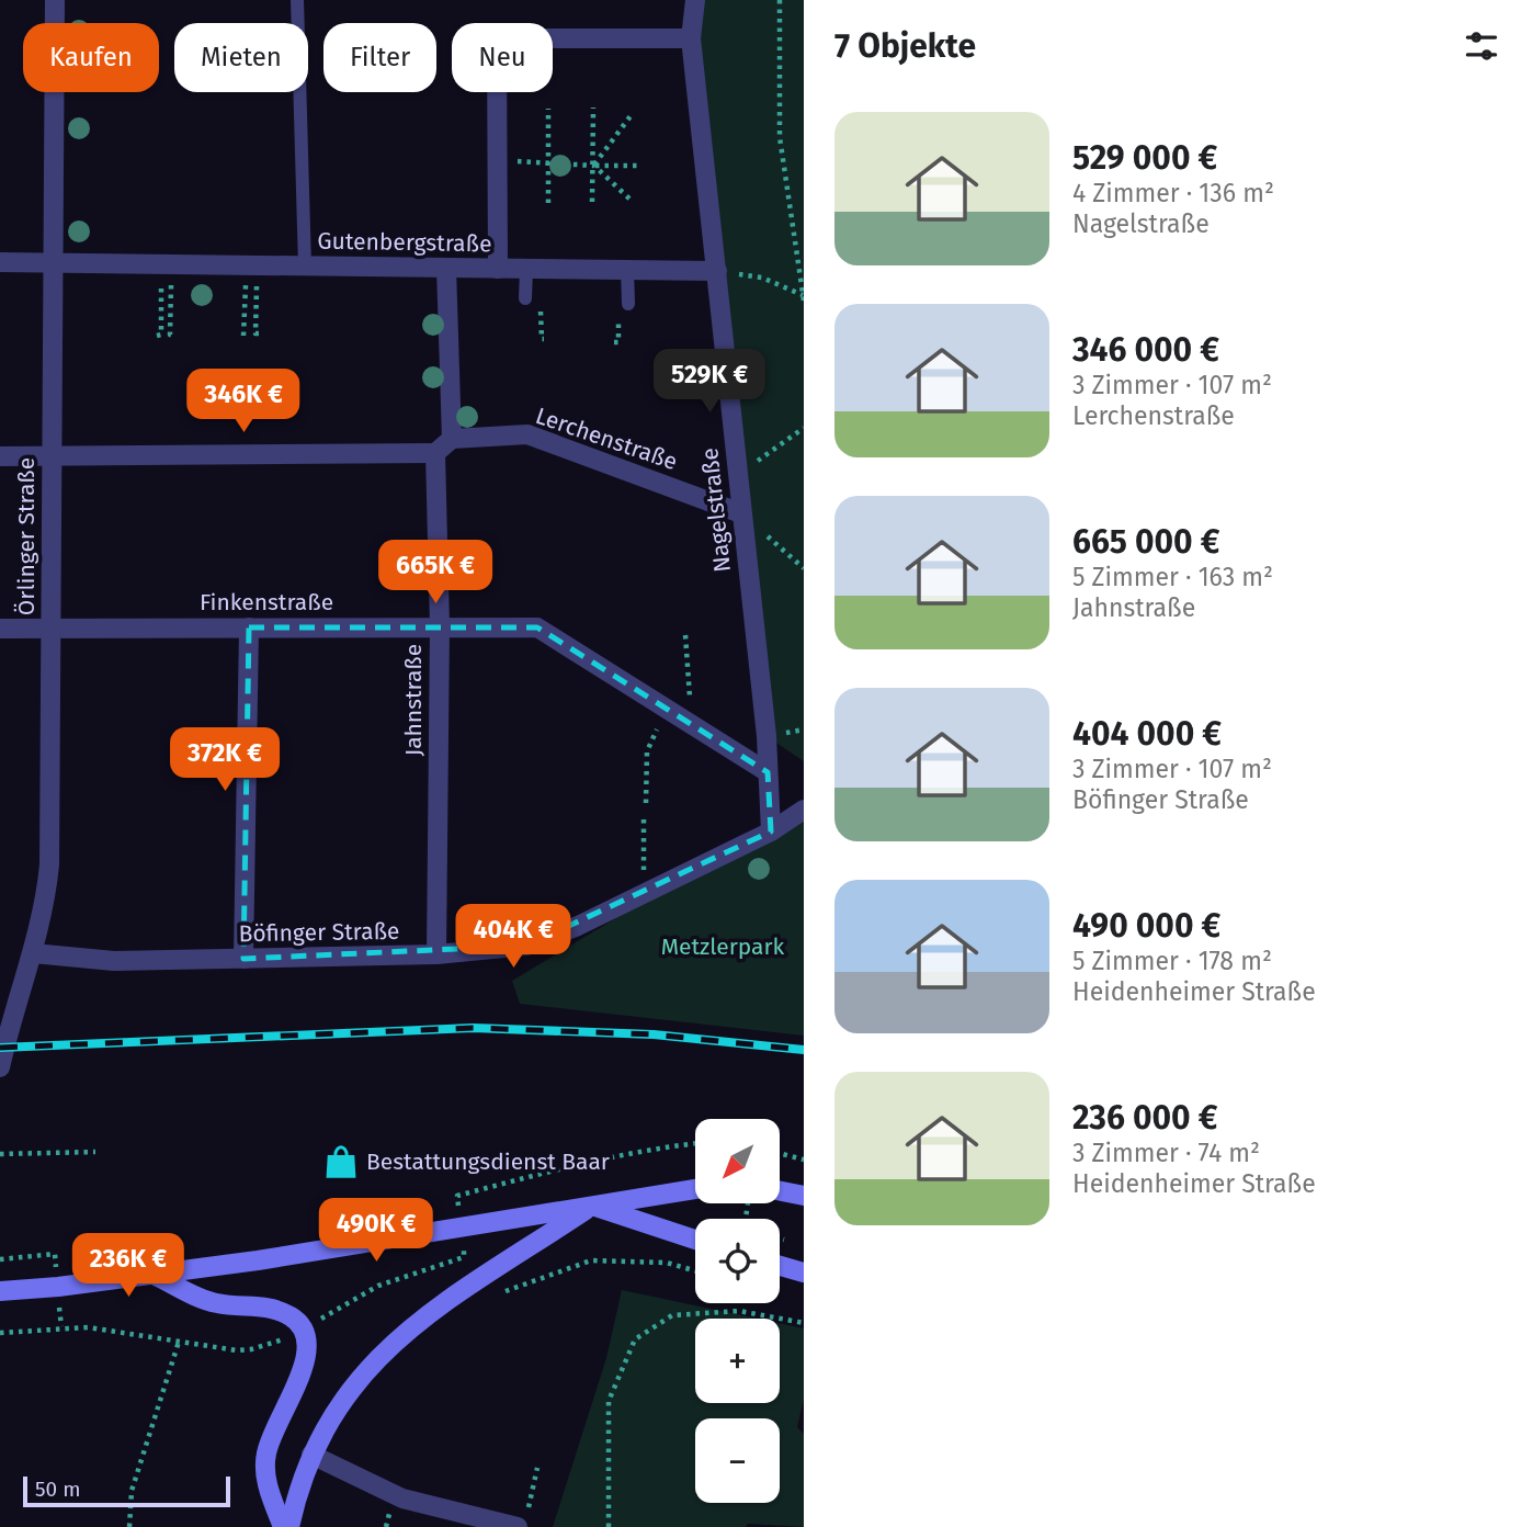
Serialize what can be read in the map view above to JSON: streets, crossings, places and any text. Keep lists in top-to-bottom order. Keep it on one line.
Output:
{"streets":{"street":["Gutenbergstraße","Lerchenstraße","Nagelstraße","Örlinger Straße","Finkenstraße","Jahnstraße","Böfinger Straße"]},"crossings":[["Gutenbergstraße","Nagelstraße"],["Gutenbergstraße","Örlinger Straße"],["Lerchenstraße","Nagelstraße"],["Nagelstraße","Finkenstraße"],["Nagelstraße","Böfinger Straße"],["Örlinger Straße","Finkenstraße"],["Örlinger Straße","Böfinger Straße"],["Finkenstraße","Jahnstraße"],["Jahnstraße","Böfinger Straße"]],"parks":["Metzlerpark"],"places":{"shop":["Bestattungsdienst Baar"]},"scale_bar":"50 m","north":"bottom left","page":{"heading":"7 Objekte","chip":["Kaufen","Mieten","Filter","Neu"],"list":[{"name":"529 000 €","note":"4 Zimmer · 136 m² · Nagelstraße"},{"name":"346 000 €","note":"3 Zimmer · 107 m² · Lerchenstraße"},{"name":"665 000 €","note":"5 Zimmer · 163 m² · Jahnstraße"},{"name":"404 000 €","note":"3 Zimmer · 107 m² · Böfinger Straße"},{"name":"490 000 €","note":"5 Zimmer · 178 m² · Heidenheimer Straße"},{"name":"236 000 €","note":"3 Zimmer · 74 m² · Heidenheimer Straße"}],"price":["529K €","346K €","665K €","372K €","404K €","490K €","236K €"],"map_buttons":["+","−"],"scale":"50 m"}}
